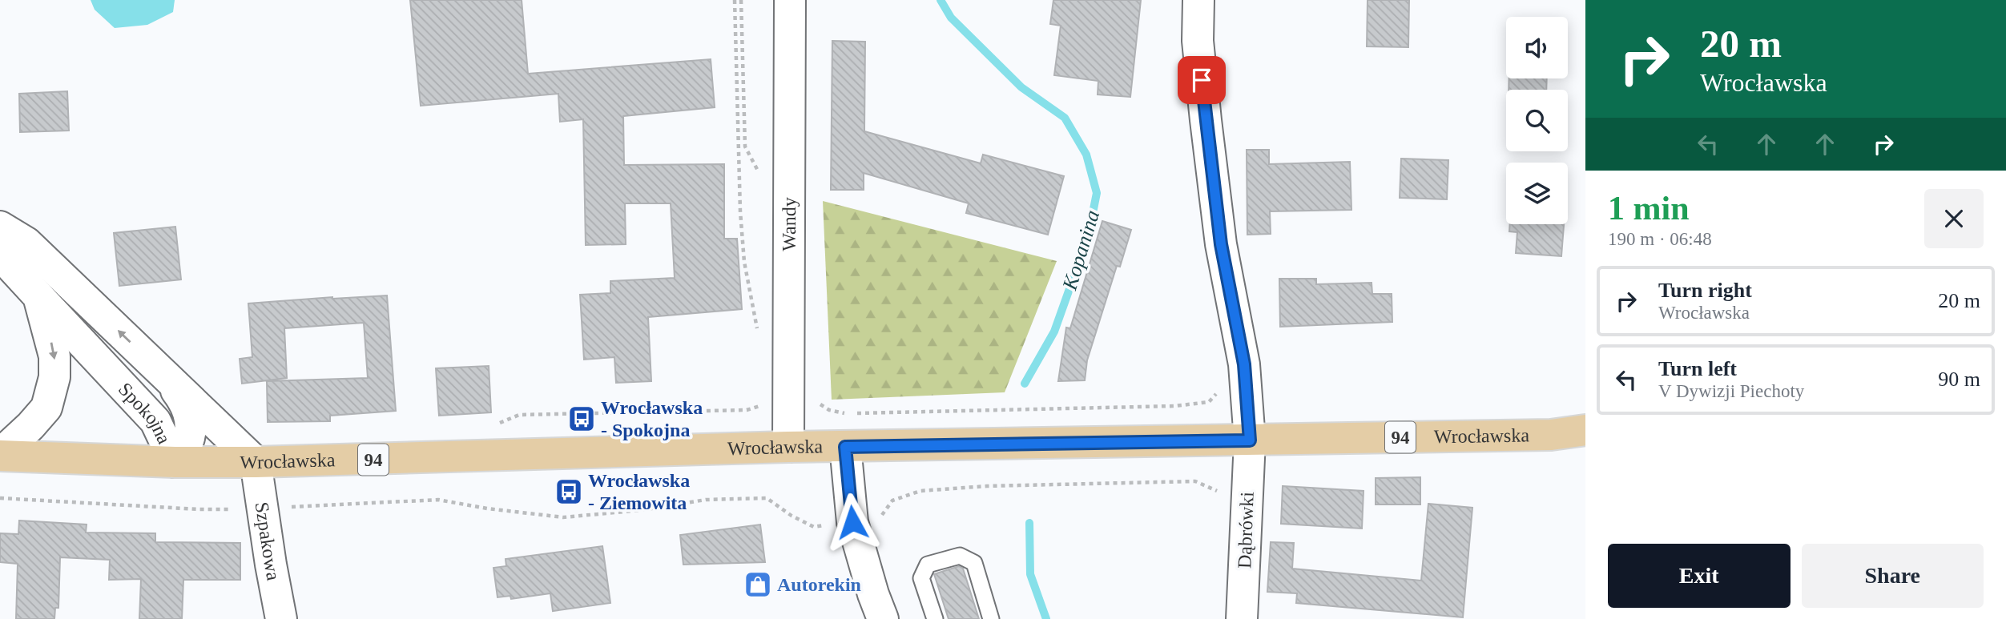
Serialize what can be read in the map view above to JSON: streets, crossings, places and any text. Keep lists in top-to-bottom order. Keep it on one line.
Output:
{"streets":{"main road":["Wrocławska","94"],"street":["Wandy","Spokojna","Dąbrówki","Szpakowa"]},"crossings":[["Wandy","Wrocławska"],["Spokojna","Wrocławska"],["Spokojna","Szpakowa"],["Wrocławska","Dąbrówki"],["Wrocławska","Szpakowa"]],"water":["Kopanina"],"places":{"bus stop":["Wrocławska - Spokojna","Wrocławska - Ziemowita"],"shop":["Autorekin"]},"page":{"turn":["20 m","Wrocławska"],"heading":["1 min","190 m · 06:48"],"list":[{"name":"Turn right","note":"Wrocławska","value":"20 m"},{"name":"Turn left","note":"V Dywizji Piechoty","value":"90 m"}],"buttons":["Exit","Share"]}}
